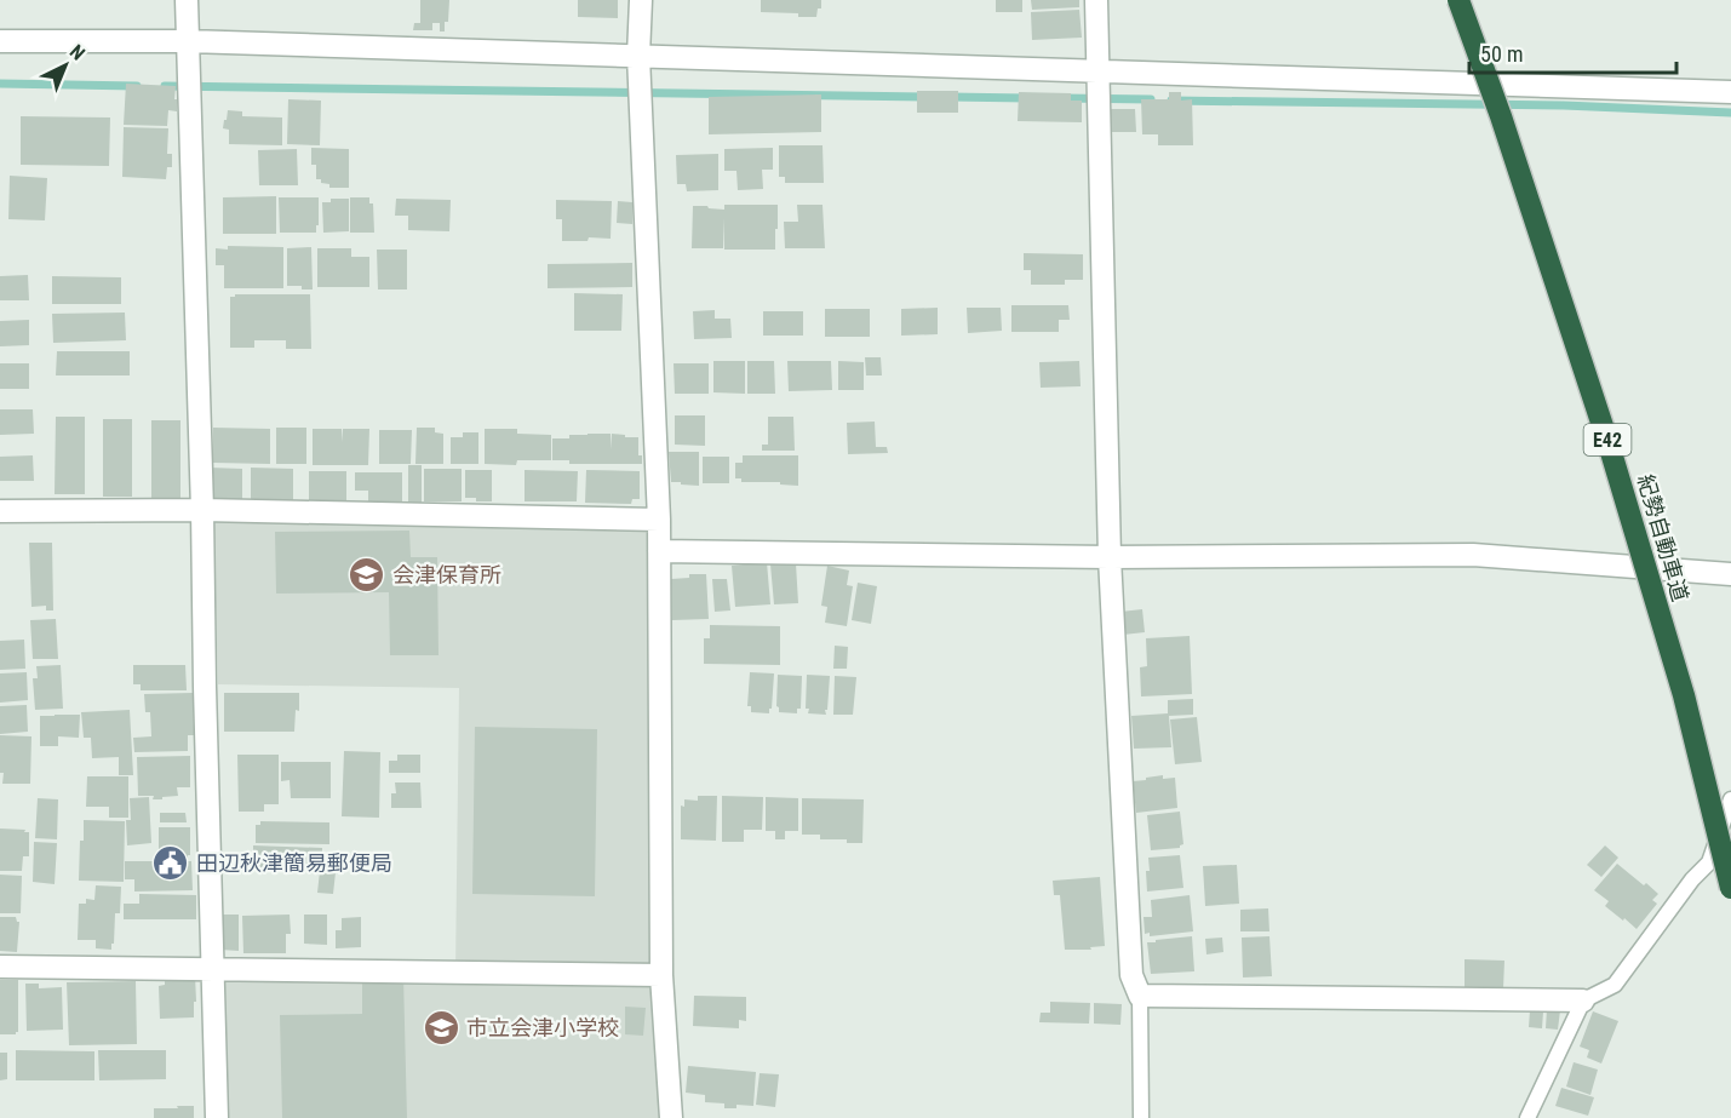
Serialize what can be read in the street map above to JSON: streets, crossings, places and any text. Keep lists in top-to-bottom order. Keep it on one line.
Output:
{"streets":{"highway":["E42","紀勢自動車道"]},"places":{"school or university":["会津保育所","市立会津小学校"],"public building":["田辺秋津簡易郵便局"]},"scale_bar":"50 m","north":"top right"}
